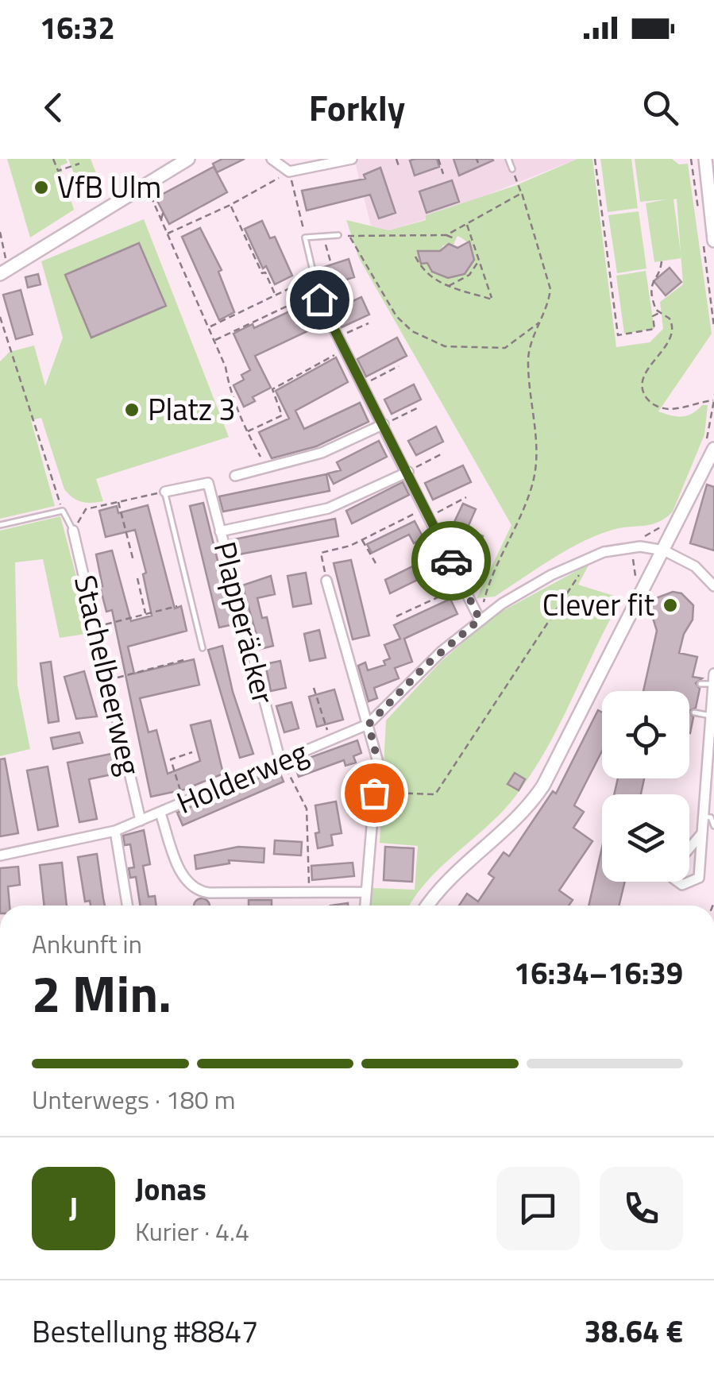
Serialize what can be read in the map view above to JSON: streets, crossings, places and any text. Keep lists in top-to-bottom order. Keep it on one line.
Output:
{"streets":{"street":["Plapperäcker","Stachelbeerweg","Holderweg"]},"crossings":[["Plapperäcker","Holderweg"],["Stachelbeerweg","Holderweg"]],"places":["VfB Ulm","Platz 3","Clever fit"],"page":{"status":"16:32","header":"Forkly","heading":["2 Min.","Ankunft in","16:34–16:39"],"panel":["Jonas","Kurier · 4.4","Bestellung #8847","38.64 €"],"bar":"Unterwegs · 180 m","round":"J"}}
